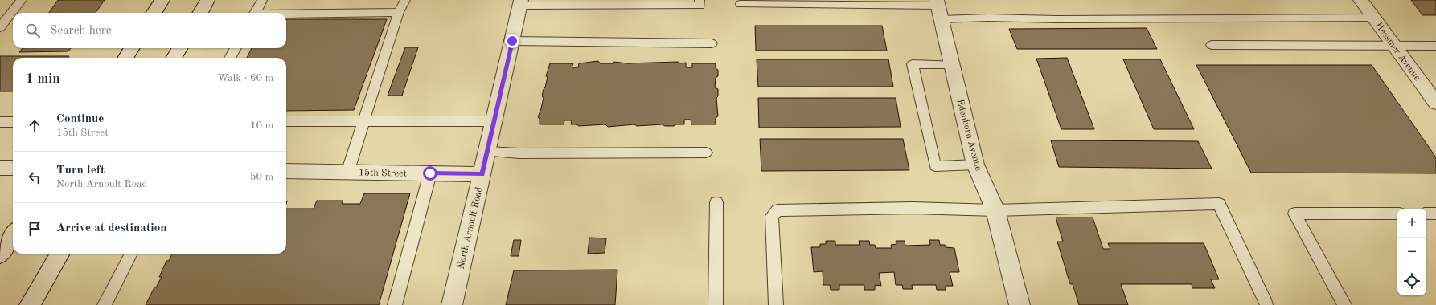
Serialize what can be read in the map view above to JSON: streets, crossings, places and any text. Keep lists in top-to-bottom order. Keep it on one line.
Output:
{"streets":{"street":["Hessmer Avenue","Edenborn Avenue","15th Street","North Arnoult Road"]},"crossings":[["15th Street","North Arnoult Road"]],"page":{"search":"Search here","heading":["1 min","Walk · 60 m"],"list":[["Continue","15th Street","10 m"],["Turn left","North Arnoult Road","50 m"],"Arrive at destination"],"map_buttons":["+","−"]}}
